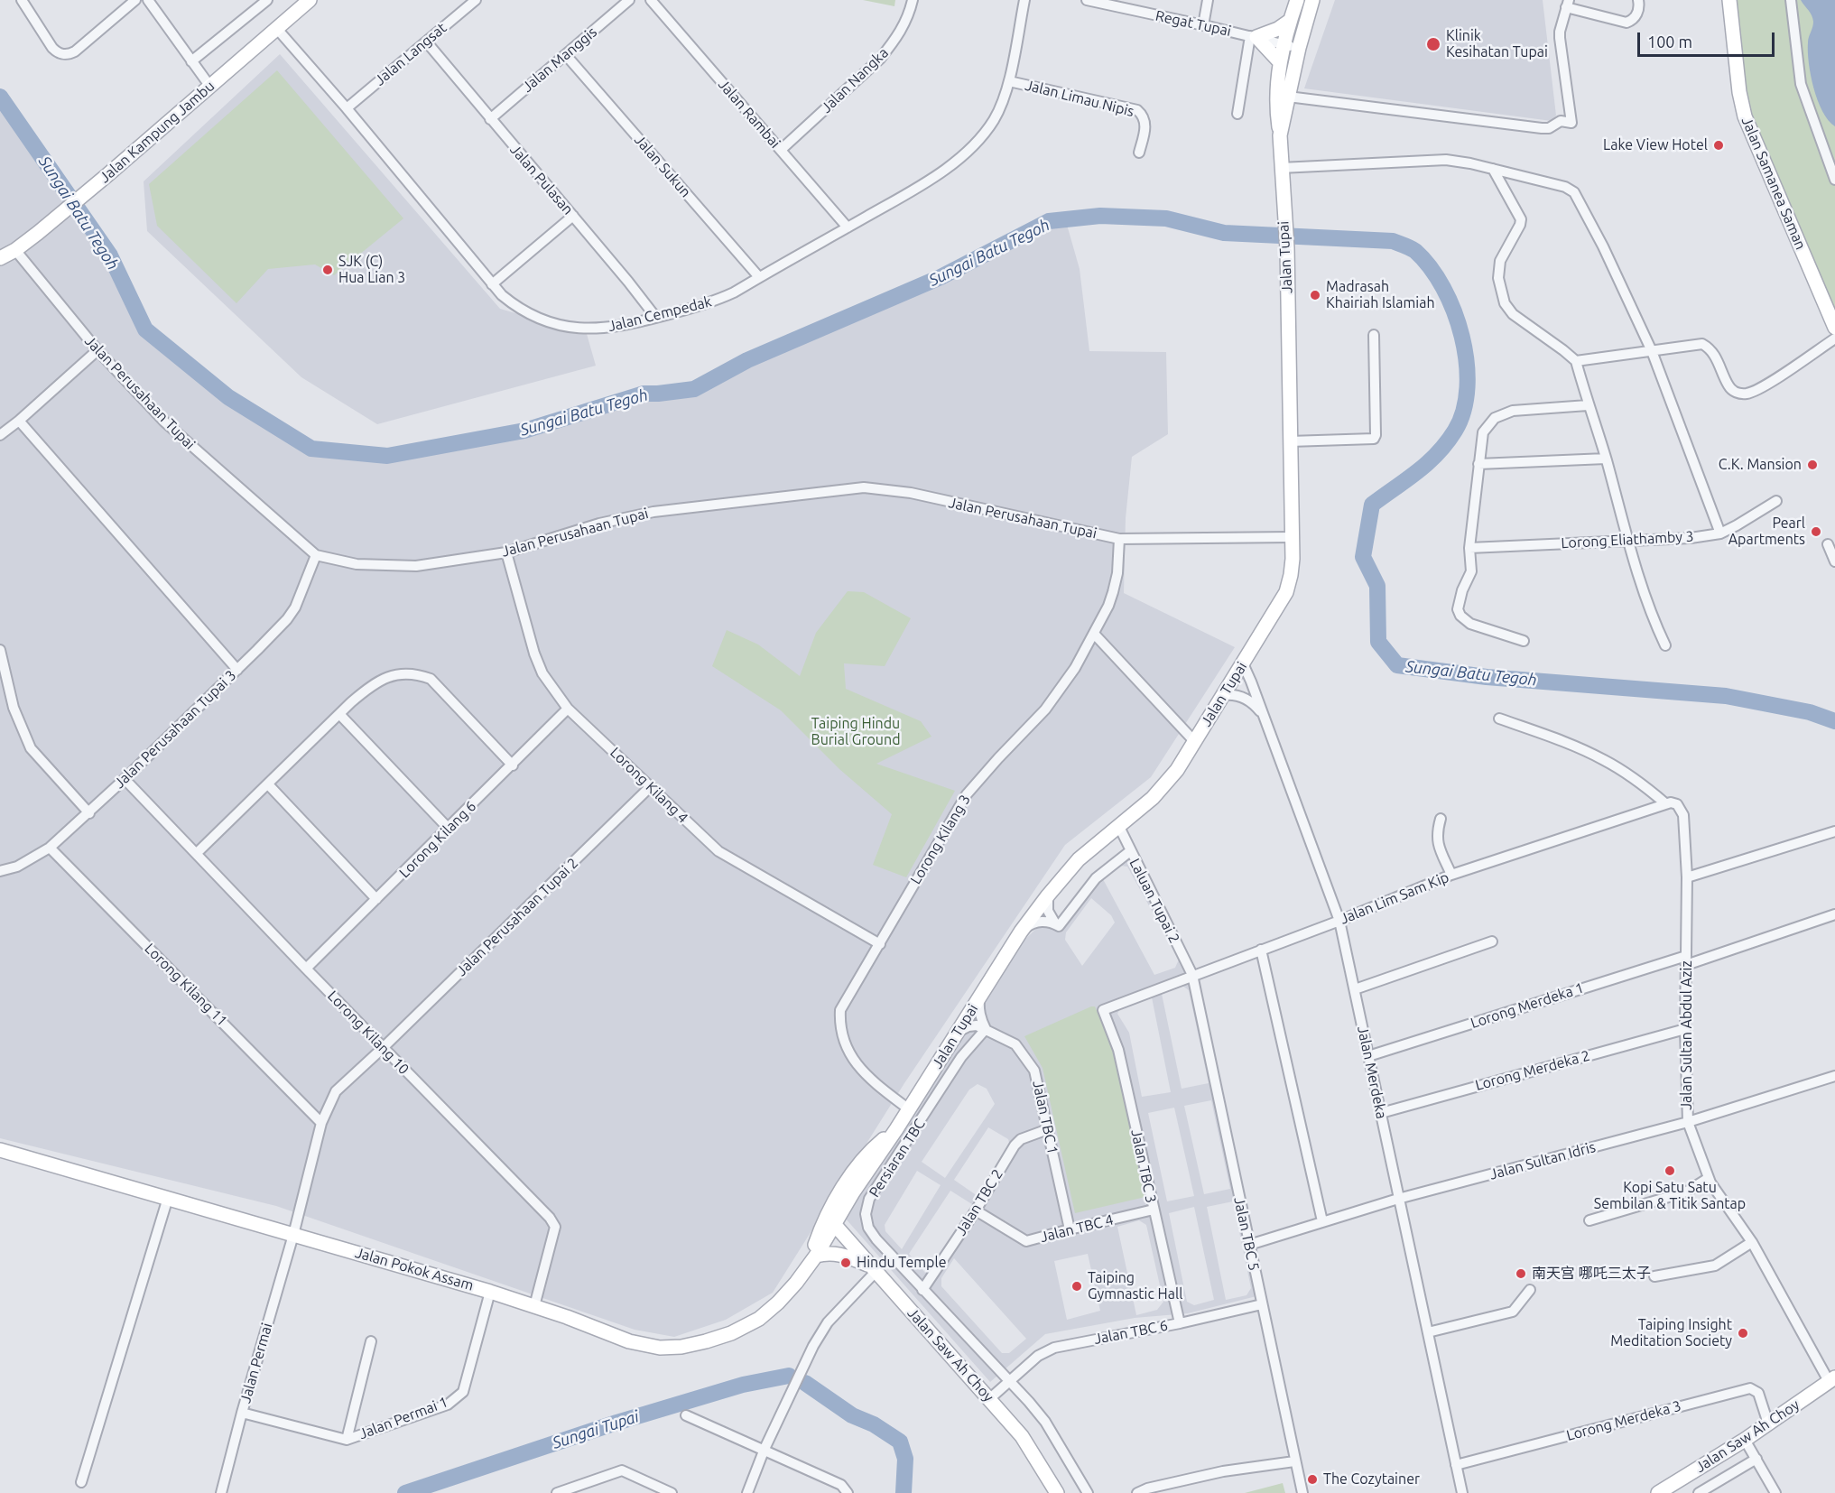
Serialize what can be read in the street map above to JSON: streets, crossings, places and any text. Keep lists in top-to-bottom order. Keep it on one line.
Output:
{"streets":{"main road":["Jalan Kampung Jambu","Jalan Samanea Saman","Jalan Tupai","Jalan Pokok Assam","Jalan Saw Ah Choy"],"street":["Regat Tupai","Jalan Langsat","Jalan Manggis","Jalan Nangka","Jalan Limau Nipis","Jalan Rambai","Jalan Sukun","Jalan Pulasan","Jalan Cempedak","Jalan Perusahaan Tupai","Lorong Eliathamby 3","Jalan Perusahaan Tupai 3","Lorong Kilang 4","Lorong Kilang 6","Lorong Kilang 3","Jalan Lim Sam Kip","Laluan Tupai 2","Jalan Perusahaan Tupai 2","Lorong Kilang 11","Lorong Merdeka 1","Lorong Kilang 10","Jalan Sultan Abdul Aziz","Lorong Merdeka 2","Jalan Merdeka","Jalan TBC 1","Persiaran TBC","Jalan Sultan Idris","Jalan TBC 3","Jalan TBC 2","Jalan TBC 4","Jalan TBC 5","Jalan TBC 6","Jalan Permai","Jalan Permai 1","Lorong Merdeka 3"]},"crossings":[["Regat Tupai","Jalan Tupai"],["Jalan Langsat","Jalan Pulasan"],["Jalan Langsat","Jalan Cempedak"],["Jalan Manggis","Jalan Sukun"],["Jalan Manggis","Jalan Pulasan"],["Jalan Nangka","Jalan Rambai"],["Jalan Limau Nipis","Jalan Cempedak"],["Jalan Rambai","Jalan Cempedak"],["Jalan Kampung Jambu","Jalan Cempedak"],["Jalan Kampung Jambu","Jalan Perusahaan Tupai"],["Jalan Sukun","Jalan Cempedak"],["Jalan Pulasan","Jalan Cempedak"],["Jalan Tupai","Jalan Perusahaan Tupai"],["Jalan Tupai","Lorong Kilang 3"],["Jalan Tupai","Laluan Tupai 2"],["Jalan Tupai","Jalan Merdeka"],["Jalan Tupai","Jalan Pokok Assam"],["Jalan Tupai","Jalan Saw Ah Choy"],["Jalan Perusahaan Tupai","Jalan Perusahaan Tupai 3"],["Jalan Perusahaan Tupai","Lorong Kilang 4"],["Jalan Perusahaan Tupai","Lorong Kilang 3"],["Jalan Perusahaan Tupai 3","Lorong Kilang 11"],["Jalan Perusahaan Tupai 3","Lorong Kilang 10"],["Lorong Kilang 4","Lorong Kilang 6"],["Lorong Kilang 4","Lorong Kilang 3"],["Lorong Kilang 4","Jalan Perusahaan Tupai 2"],["Lorong Kilang 6","Lorong Kilang 10"],["Jalan Lim Sam Kip","Laluan Tupai 2"],["Jalan Lim Sam Kip","Jalan Sultan Abdul Aziz"],["Jalan Lim Sam Kip","Jalan Merdeka"],["Jalan Lim Sam Kip","Jalan TBC 3"],["Jalan Lim Sam Kip","Jalan TBC 5"],["Laluan Tupai 2","Jalan TBC 5"],["Jalan Perusahaan Tupai 2","Lorong Kilang 11"],["Jalan Perusahaan Tupai 2","Lorong Kilang 10"],["Jalan Perusahaan Tupai 2","Jalan Permai"],["Lorong Kilang 11","Jalan Permai"],["Lorong Merdeka 1","Jalan Sultan Abdul Aziz"],["Lorong Merdeka 1","Jalan Merdeka"],["Lorong Kilang 10","Jalan Pokok Assam"],["Jalan Sultan Abdul Aziz","Lorong Merdeka 2"],["Jalan Sultan Abdul Aziz","Jalan Sultan Idris"],["Jalan Sultan Abdul Aziz","Jalan Saw Ah Choy"],["Lorong Merdeka 2","Jalan Merdeka"],["Jalan Merdeka","Jalan Sultan Idris"],["Jalan Merdeka","Lorong Merdeka 3"],["Jalan TBC 1","Persiaran TBC"],["Jalan TBC 1","Jalan TBC 2"],["Jalan TBC 1","Jalan TBC 4"],["Persiaran TBC","Jalan TBC 2"],["Persiaran TBC","Jalan TBC 6"],["Jalan Sultan Idris","Jalan TBC 5"],["Jalan TBC 3","Jalan TBC 4"],["Jalan TBC 3","Jalan TBC 6"],["Jalan TBC 2","Jalan TBC 4"],["Jalan TBC 5","Jalan TBC 6"],["Jalan Pokok Assam","Jalan Permai"],["Jalan Pokok Assam","Jalan Permai 1"],["Jalan TBC 6","Jalan Saw Ah Choy"],["Jalan Saw Ah Choy","Lorong Merdeka 3"],["Jalan Permai","Jalan Permai 1"]],"water":["Sungai Batu Tegoh","Sungai Tupai"],"parks":["Taiping Hindu Burial Ground"],"places":["Klinik Kesihatan Tupai","Lake View Hotel","SJK (C) Hua Lian 3","Madrasah Khairiah Islamiah","C.K. Mansion","Pearl Apartments","Kopi Satu Satu Sembilan & Titik Santap","Hindu Temple","南天宫 哪吒三太子","Taiping Gymnastic Hall","Taiping Insight Meditation Society","The Cozytainer"],"scale_bar":"100 m"}
